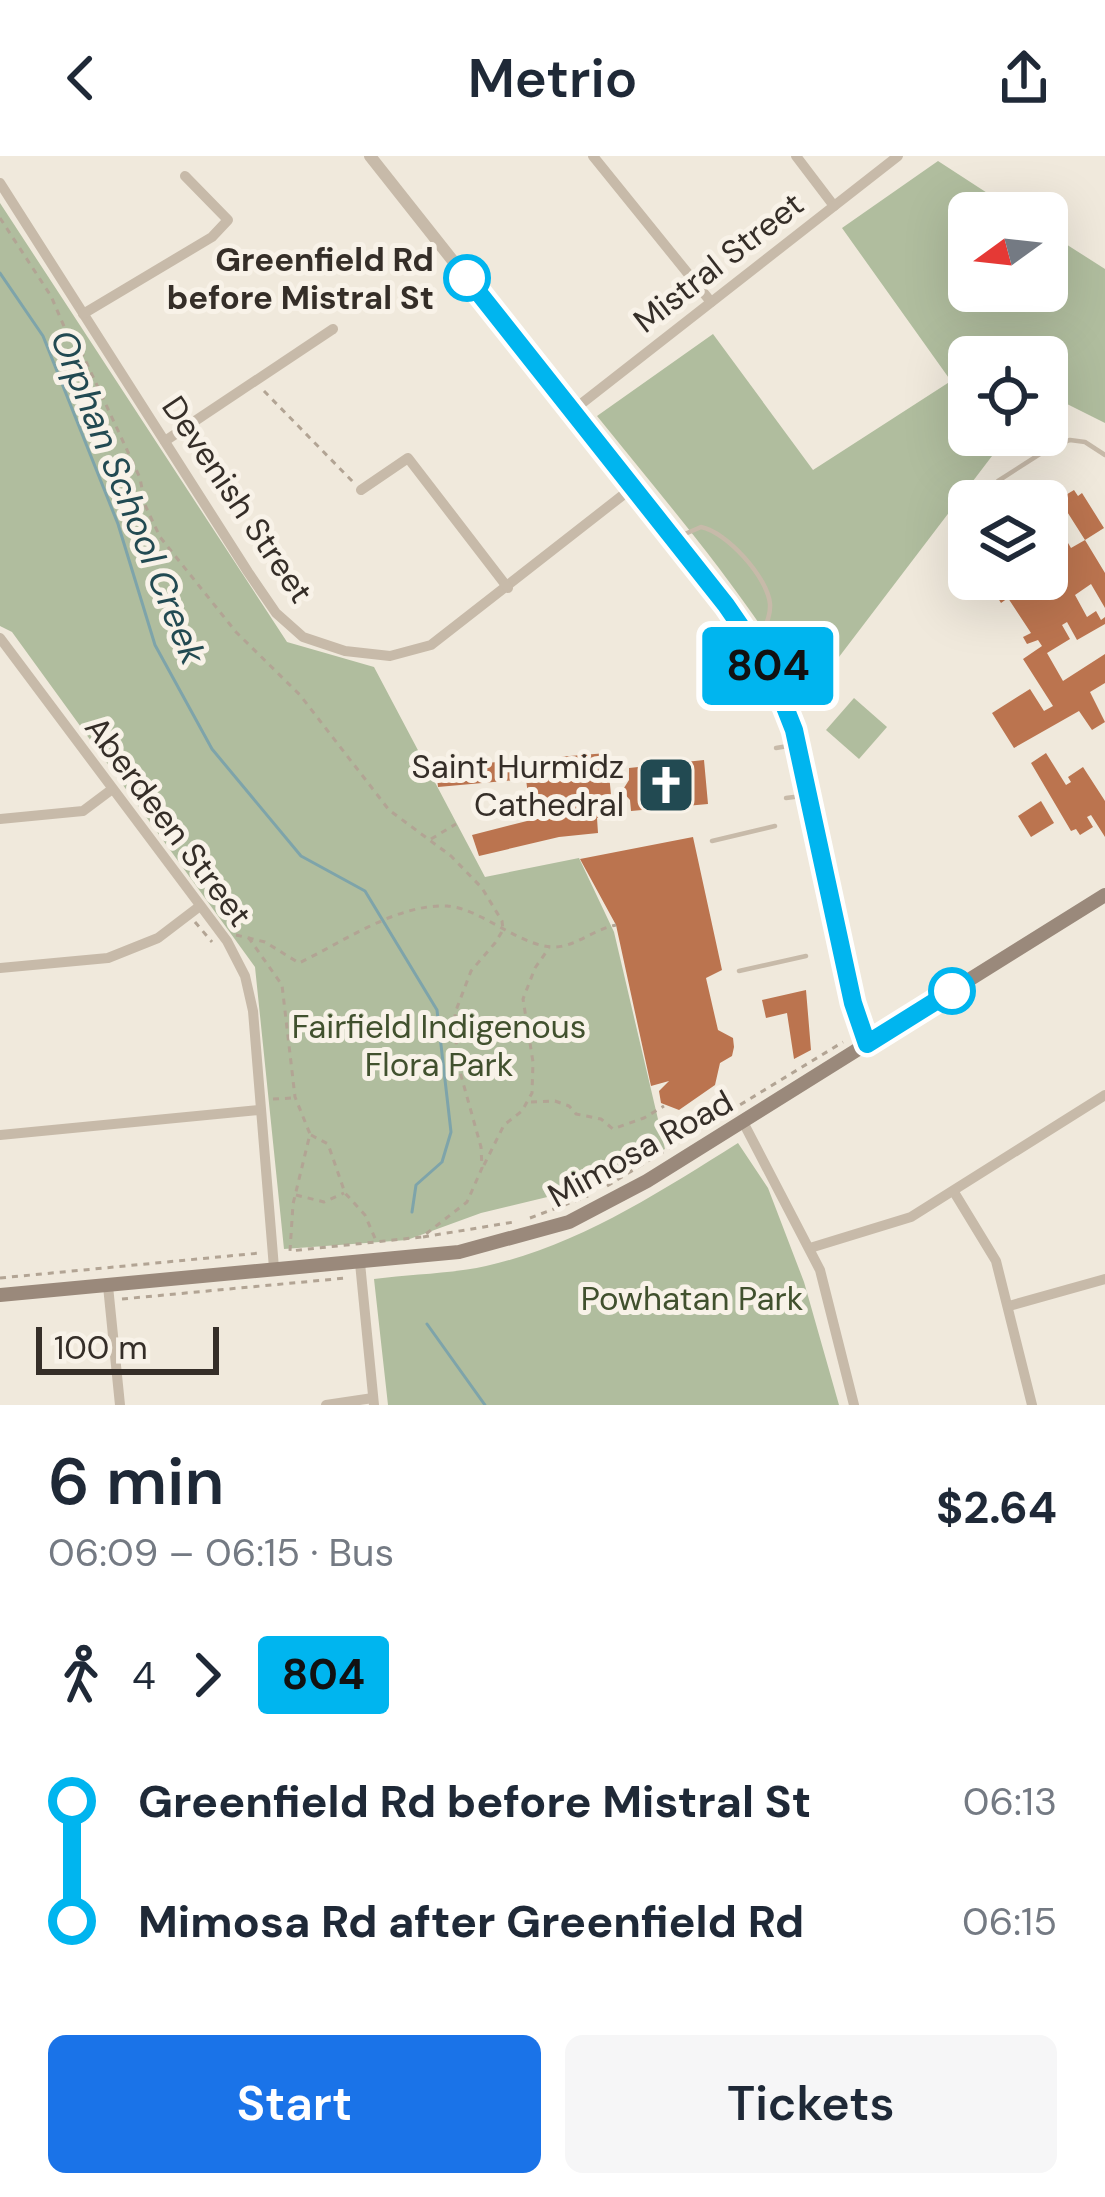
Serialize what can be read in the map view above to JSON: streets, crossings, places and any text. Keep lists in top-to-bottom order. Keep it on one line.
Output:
{"streets":{"main road":["Mimosa Road"],"street":["Mistral Street","Devenish Street","Aberdeen Street"]},"crossings":[["Aberdeen Street","Mimosa Road"]],"water":["Orphan School Creek"],"parks":["Fairfield Indigenous Flora Park","Powhatan Park"],"places":{"other":["Greenfield Rd before Mistral St"],"church":["Saint Hurmidz Cathedral"]},"lines":["bus line 804"],"scale_bar":"100 m","north":"left","page":{"header":"Metrio","on_map":"804","scale":"100 m","heading":["6 min","06:09 – 06:15 · Bus","$2.64"],"legs":["4","804"],"list":[{"name":"Greenfield Rd before Mistral St","value":"06:13"},{"name":"Mimosa Rd after Greenfield Rd","value":"06:15"}],"buttons":["Start","Tickets"]}}
